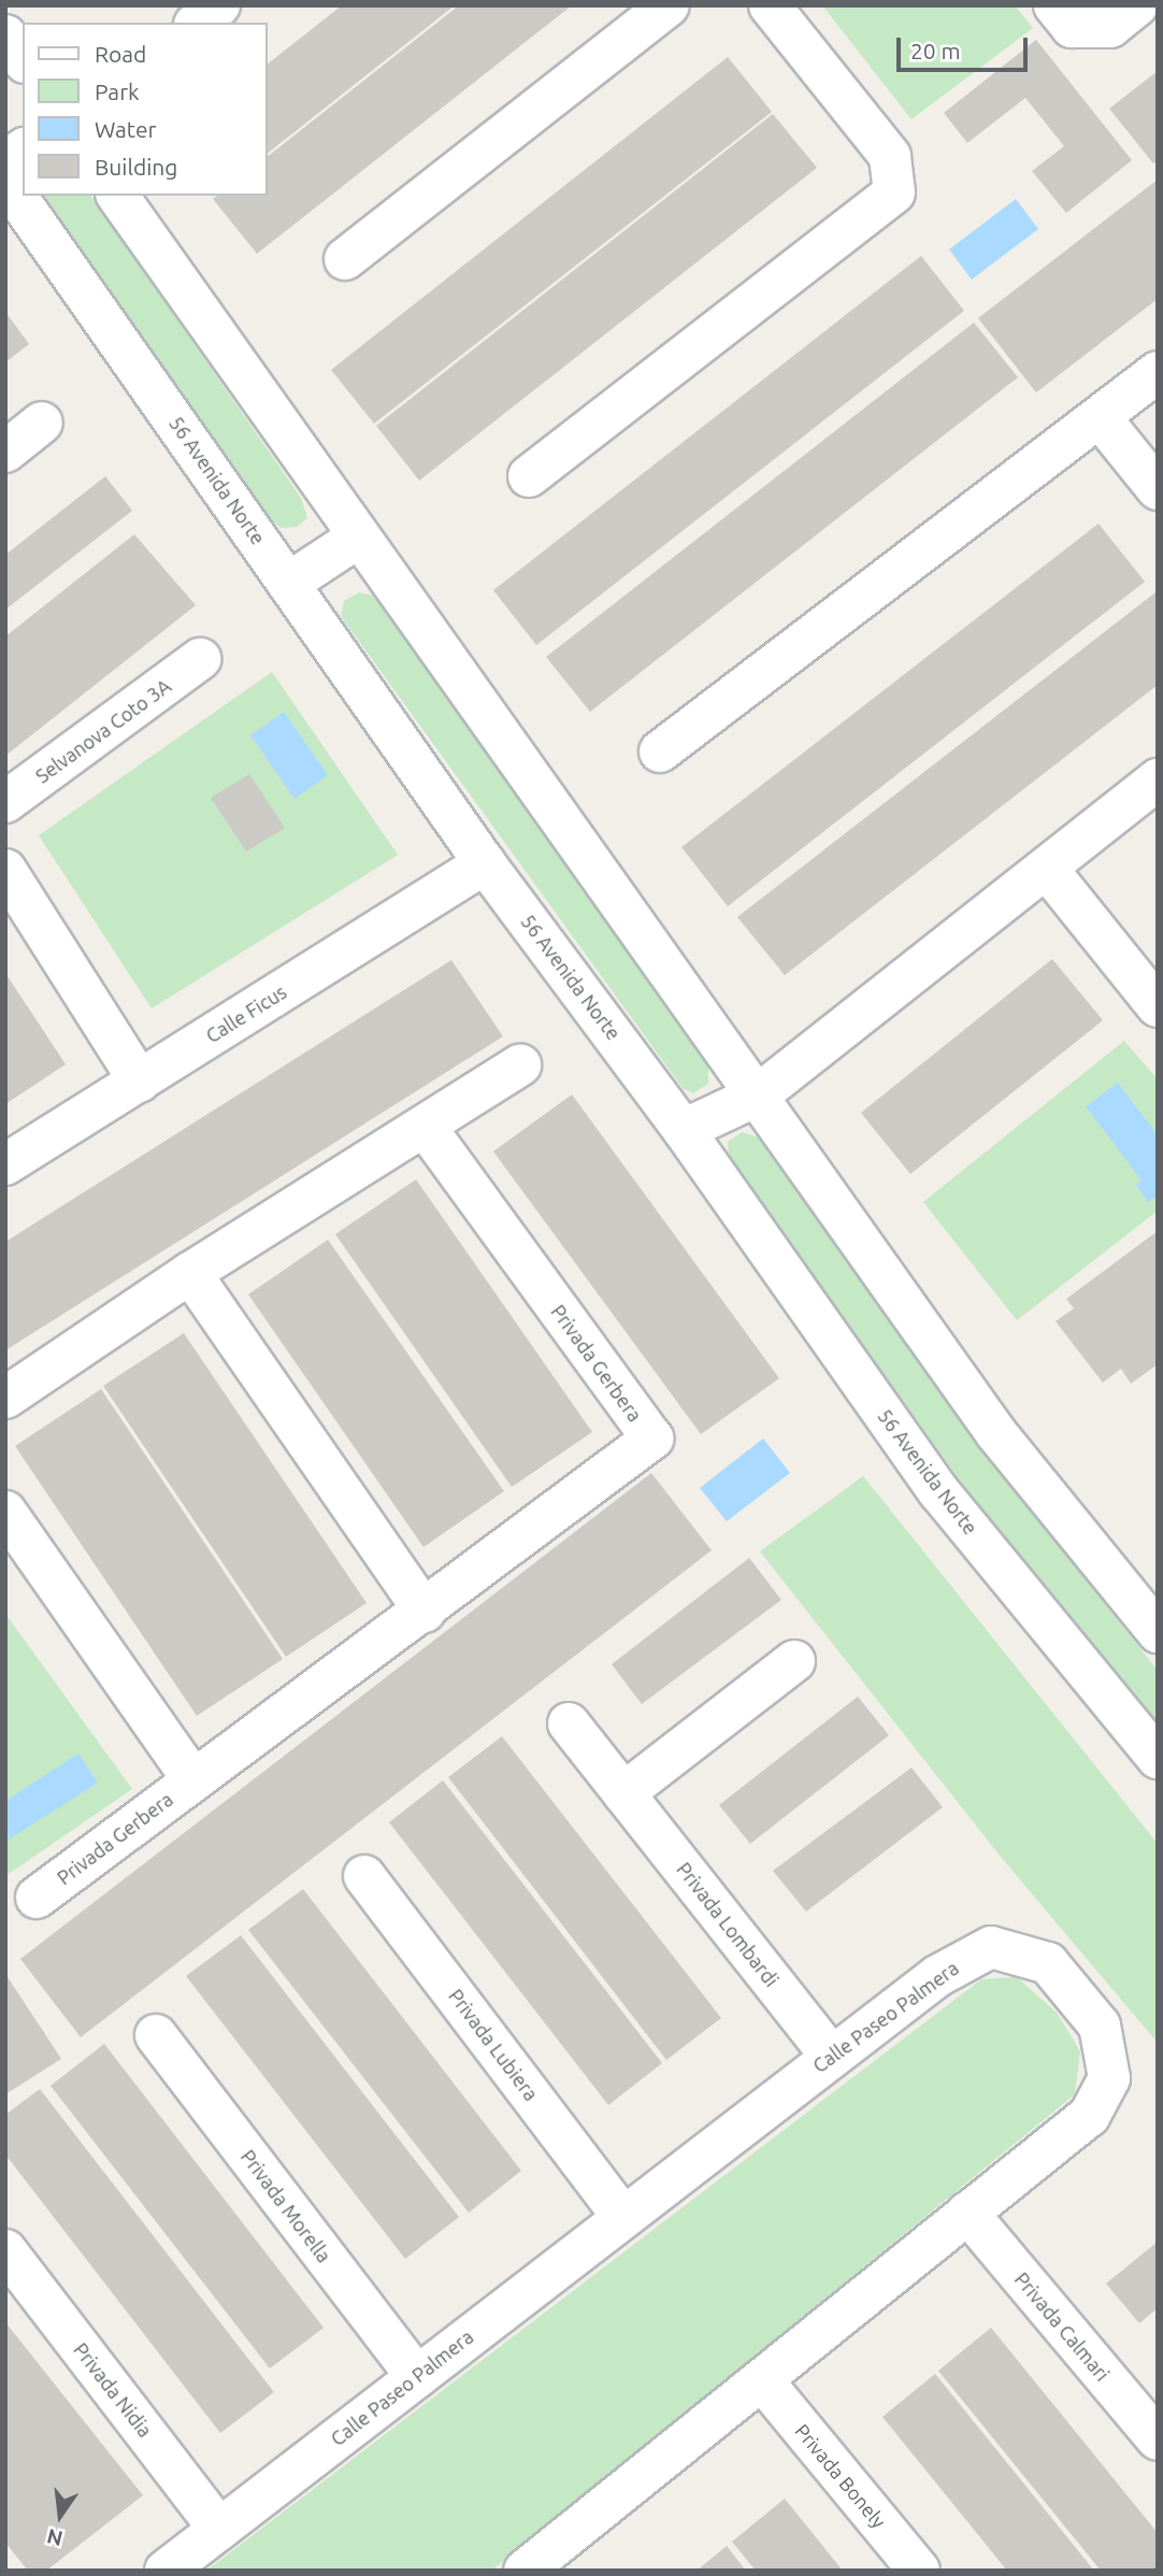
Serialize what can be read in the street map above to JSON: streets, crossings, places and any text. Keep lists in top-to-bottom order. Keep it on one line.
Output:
{"streets":{"street":["56 Avenida Norte","Selvanova Coto 3A","Calle Ficus","Privada Gerbera","Privada Lombardi","Calle Paseo Palmera","Privada Lubiera","Privada Morella","Privada Calmari","Privada Nidia","Privada Bonely"]},"crossings":[["56 Avenida Norte","Calle Ficus"],["Privada Lombardi","Calle Paseo Palmera"],["Calle Paseo Palmera","Privada Lubiera"],["Calle Paseo Palmera","Privada Morella"],["Calle Paseo Palmera","Privada Calmari"],["Calle Paseo Palmera","Privada Nidia"],["Calle Paseo Palmera","Privada Bonely"]],"legend":["Road","Park","Water","Building"],"scale_bar":"20 m","north":"bottom"}
